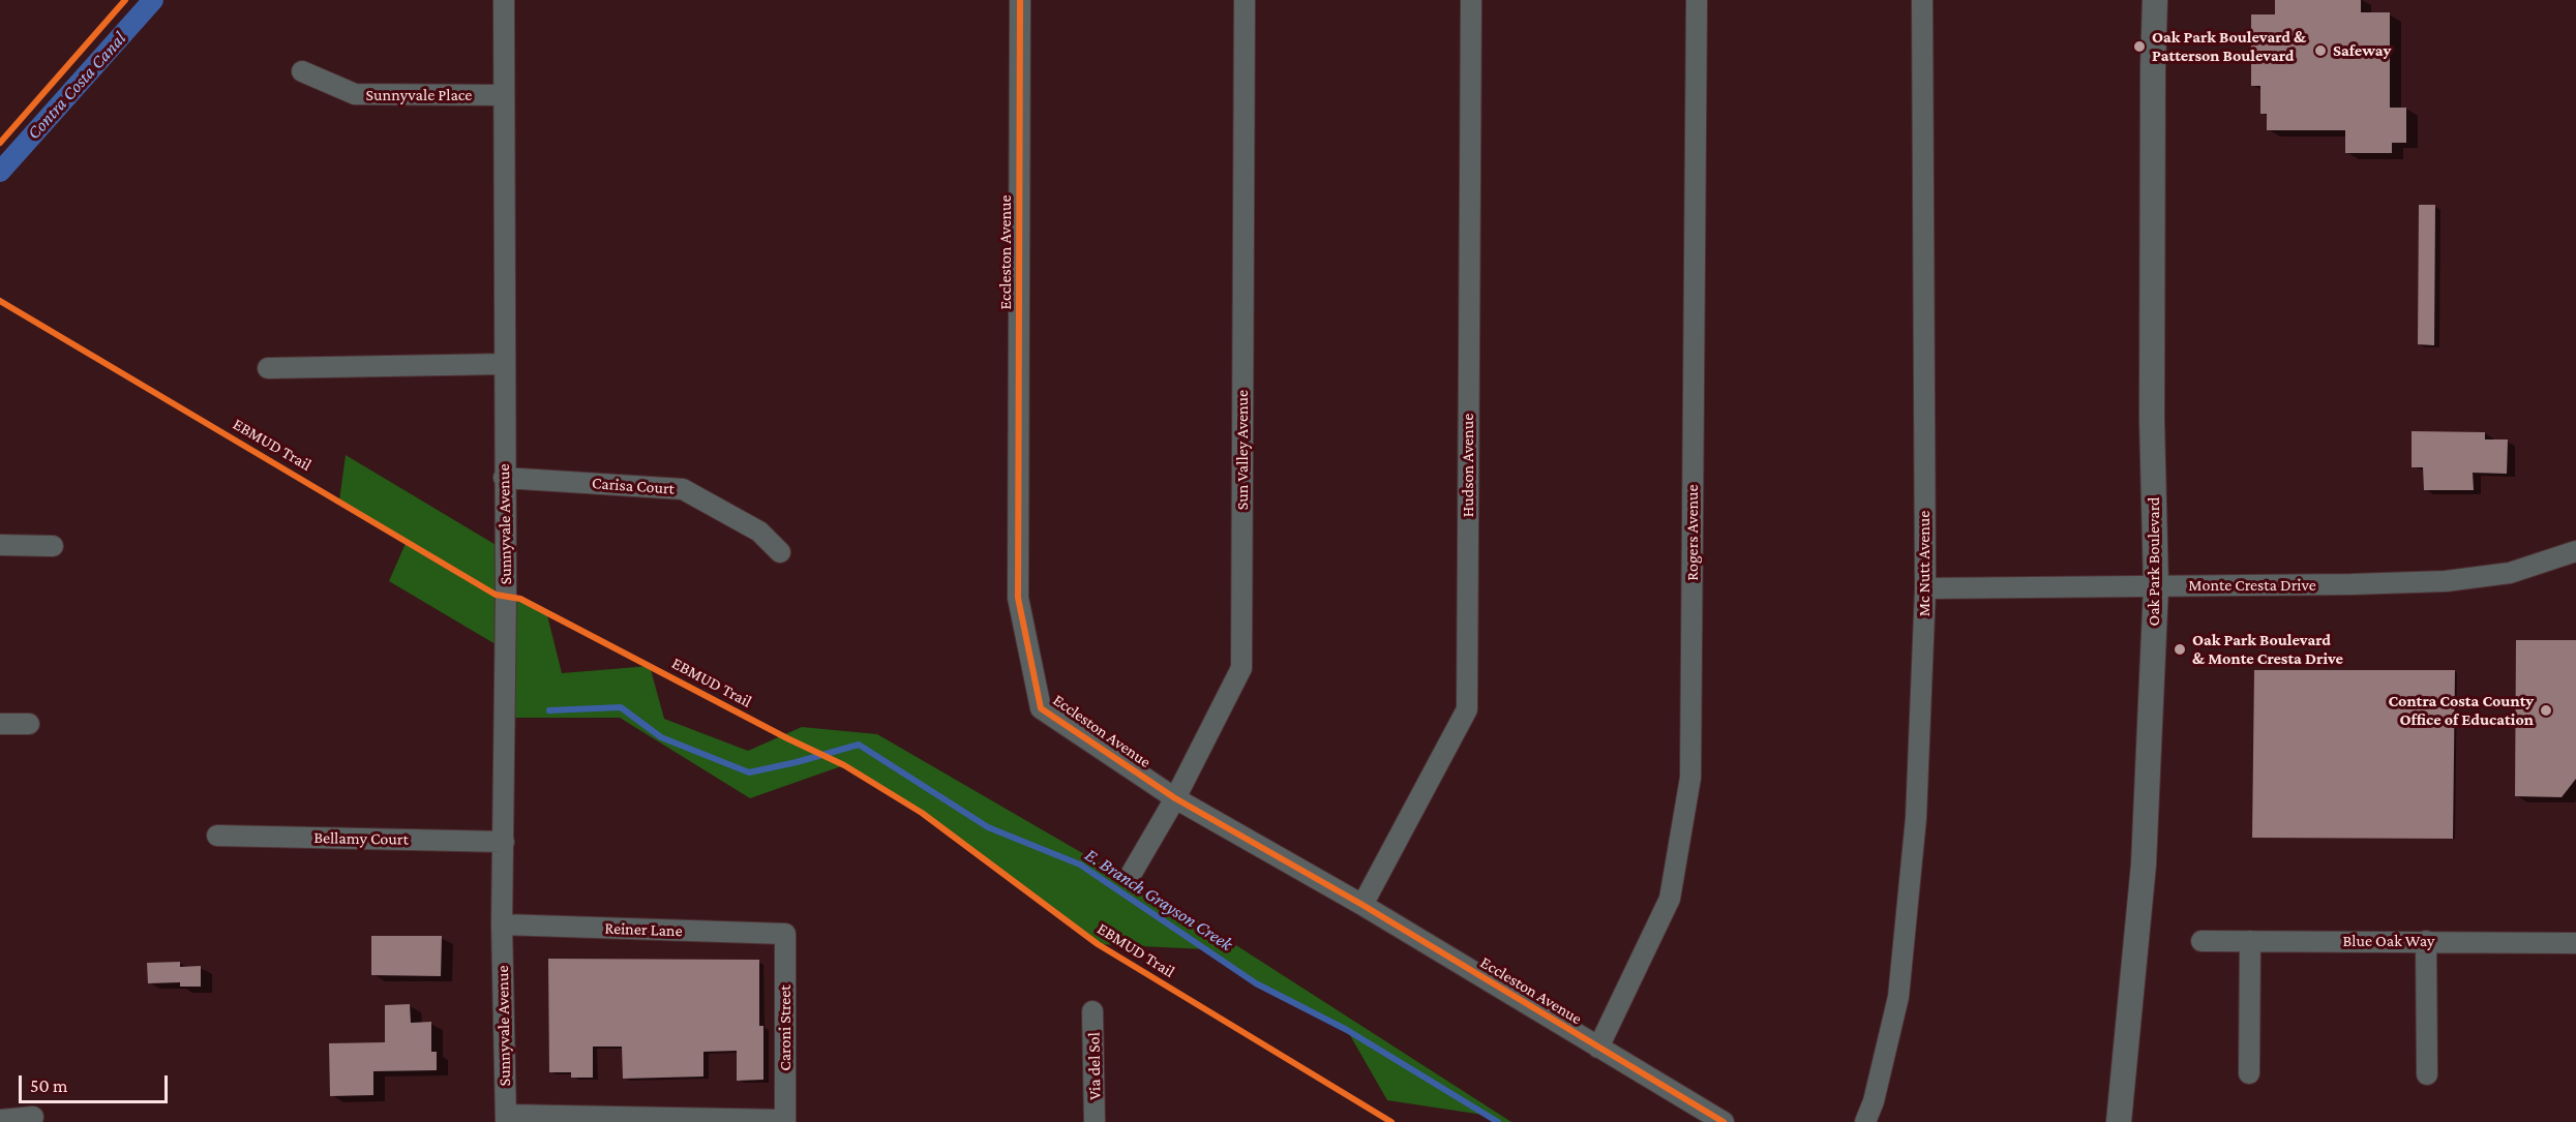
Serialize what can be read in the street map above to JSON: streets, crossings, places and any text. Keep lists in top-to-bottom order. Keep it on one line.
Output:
{"streets":{"street":["Sunnyvale Place","Eccleston Avenue","Sun Valley Avenue","Hudson Avenue","Carisa Court","Sunnyvale Avenue","Rogers Avenue","Oak Park Boulevard","Mc Nutt Avenue","Monte Cresta Drive","Bellamy Court","Reiner Lane","Blue Oak Way","Caroni Street","Via del Sol"],"cycle path":["EBMUD Trail"]},"crossings":[["Sunnyvale Place","Sunnyvale Avenue"],["Eccleston Avenue","Sun Valley Avenue"],["Eccleston Avenue","Hudson Avenue"],["Eccleston Avenue","Rogers Avenue"],["Carisa Court","Sunnyvale Avenue"],["Sunnyvale Avenue","Bellamy Court"],["Sunnyvale Avenue","Reiner Lane"],["Oak Park Boulevard","Monte Cresta Drive"],["Mc Nutt Avenue","Monte Cresta Drive"],["Reiner Lane","Caroni Street"]],"water":["Contra Costa Canal","E. Branch Grayson Creek"],"places":["Oak Park Boulevard & Patterson Boulevard","Safeway","Oak Park Boulevard & Monte Cresta Drive","Contra Costa County Office of Education"],"scale_bar":"50 m"}
